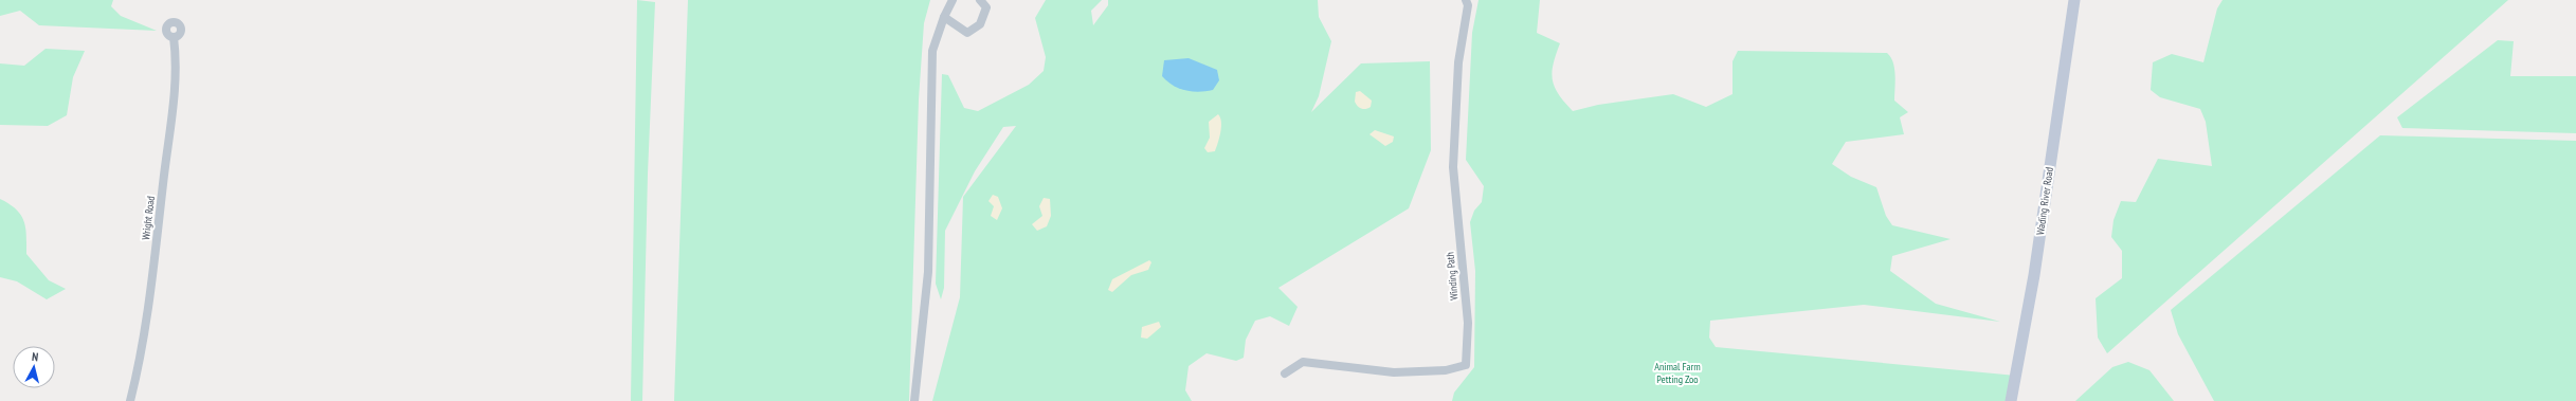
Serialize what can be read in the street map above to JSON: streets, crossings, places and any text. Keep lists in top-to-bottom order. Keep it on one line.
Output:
{"streets":{"main road":["Wading River Road"],"street":["Wright Road","Winding Path"]},"parks":["Animal Farm Petting Zoo"],"north":"top"}
